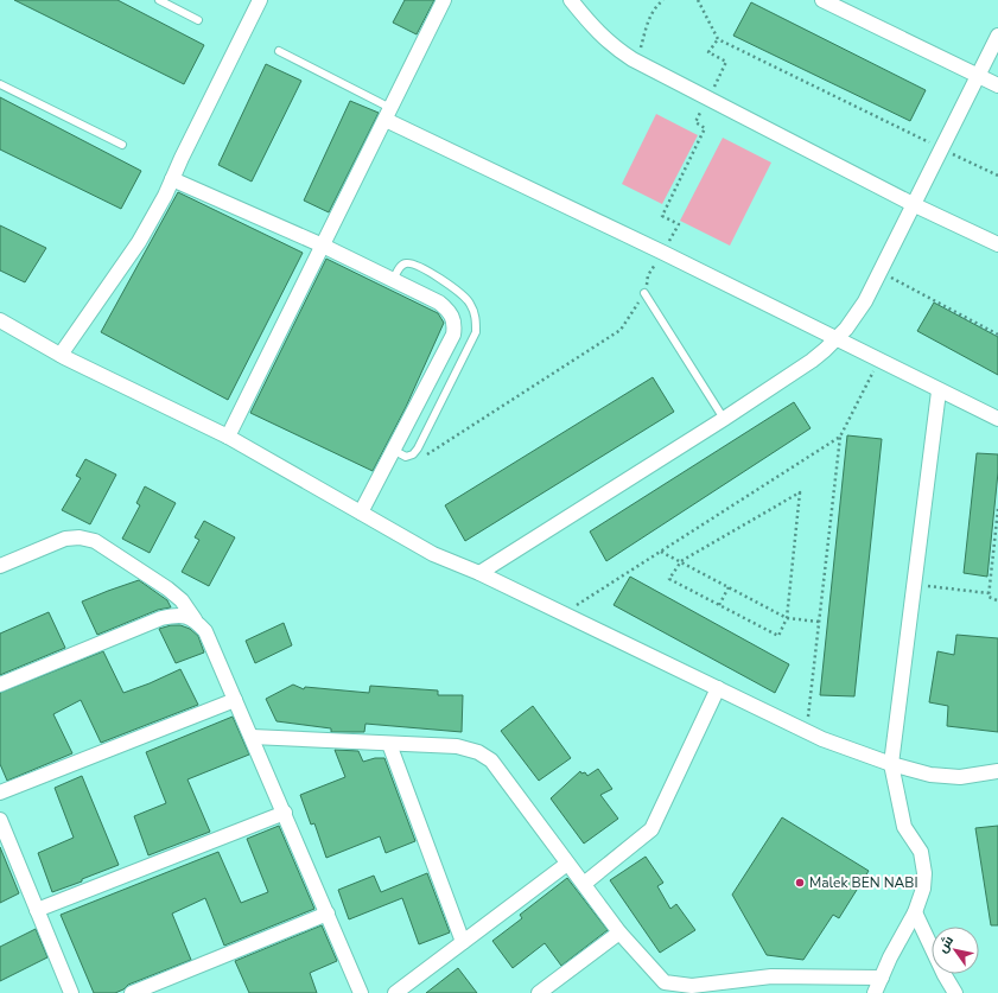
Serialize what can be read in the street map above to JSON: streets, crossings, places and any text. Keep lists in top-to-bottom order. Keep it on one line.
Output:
{"places":["Malek BEN NABI"],"north":"top left"}
